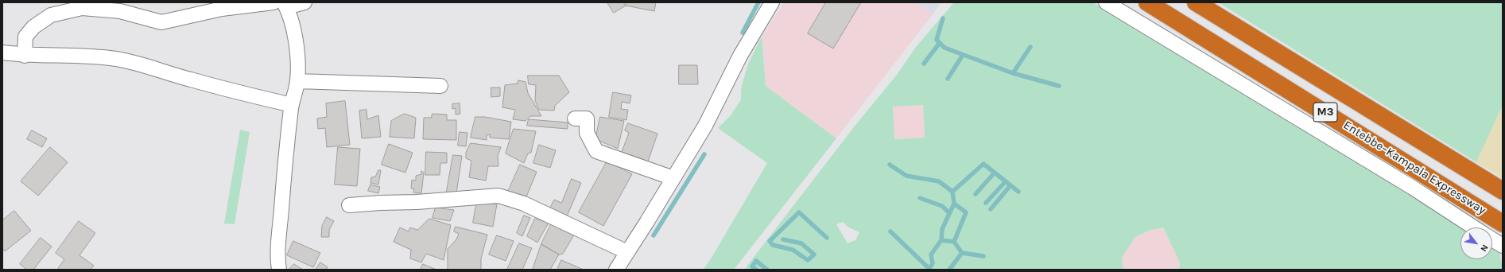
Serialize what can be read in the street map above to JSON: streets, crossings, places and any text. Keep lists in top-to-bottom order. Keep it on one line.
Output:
{"streets":{"highway":["M3","Entebbe–Kampala Expressway"]},"north":"bottom right"}
